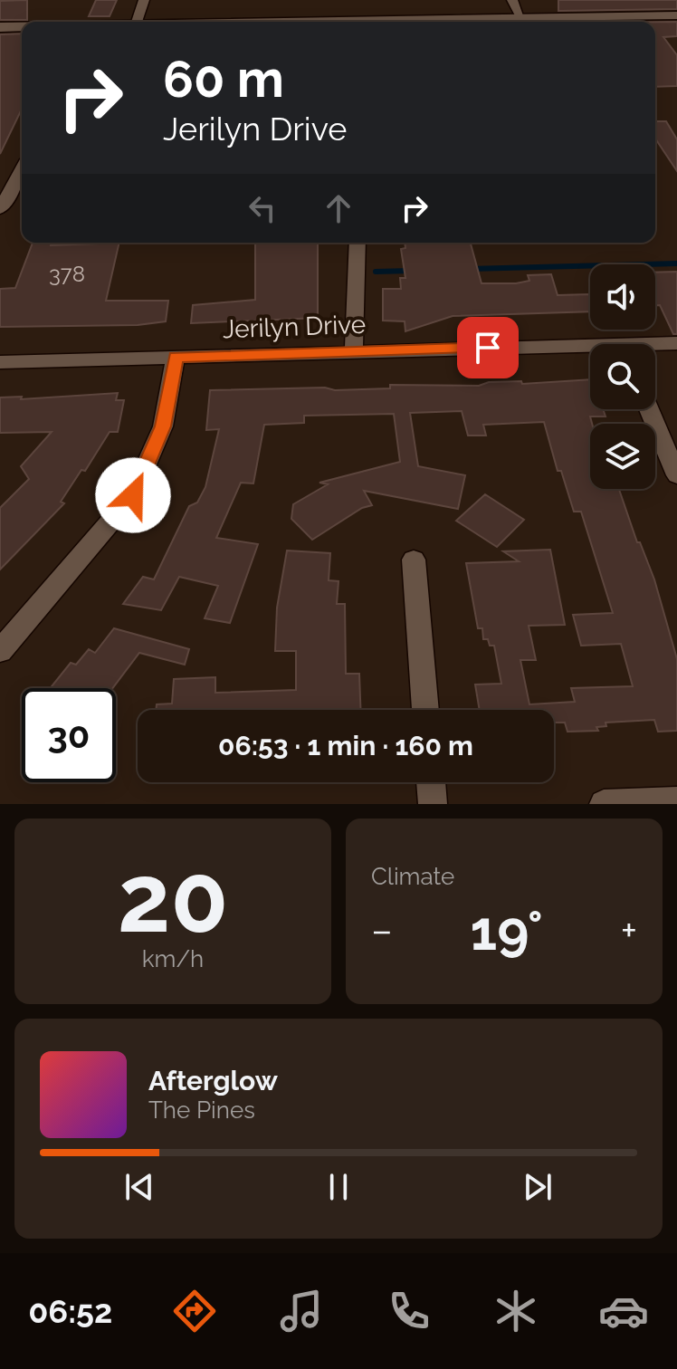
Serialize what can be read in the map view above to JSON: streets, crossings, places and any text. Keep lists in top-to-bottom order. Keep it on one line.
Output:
{"streets":{"street":["Jerilyn Drive"]},"house_numbers":["378"],"page":{"turn":["60 m","Jerilyn Drive"],"limit":"30","trip":"06:53 · 1 min · 160 m","tile":[["20","km/h"],"Climate"],"heat":["−","19°","+"],"song":["Afterglow","The Pines"],"tabs":"06:52"}}
